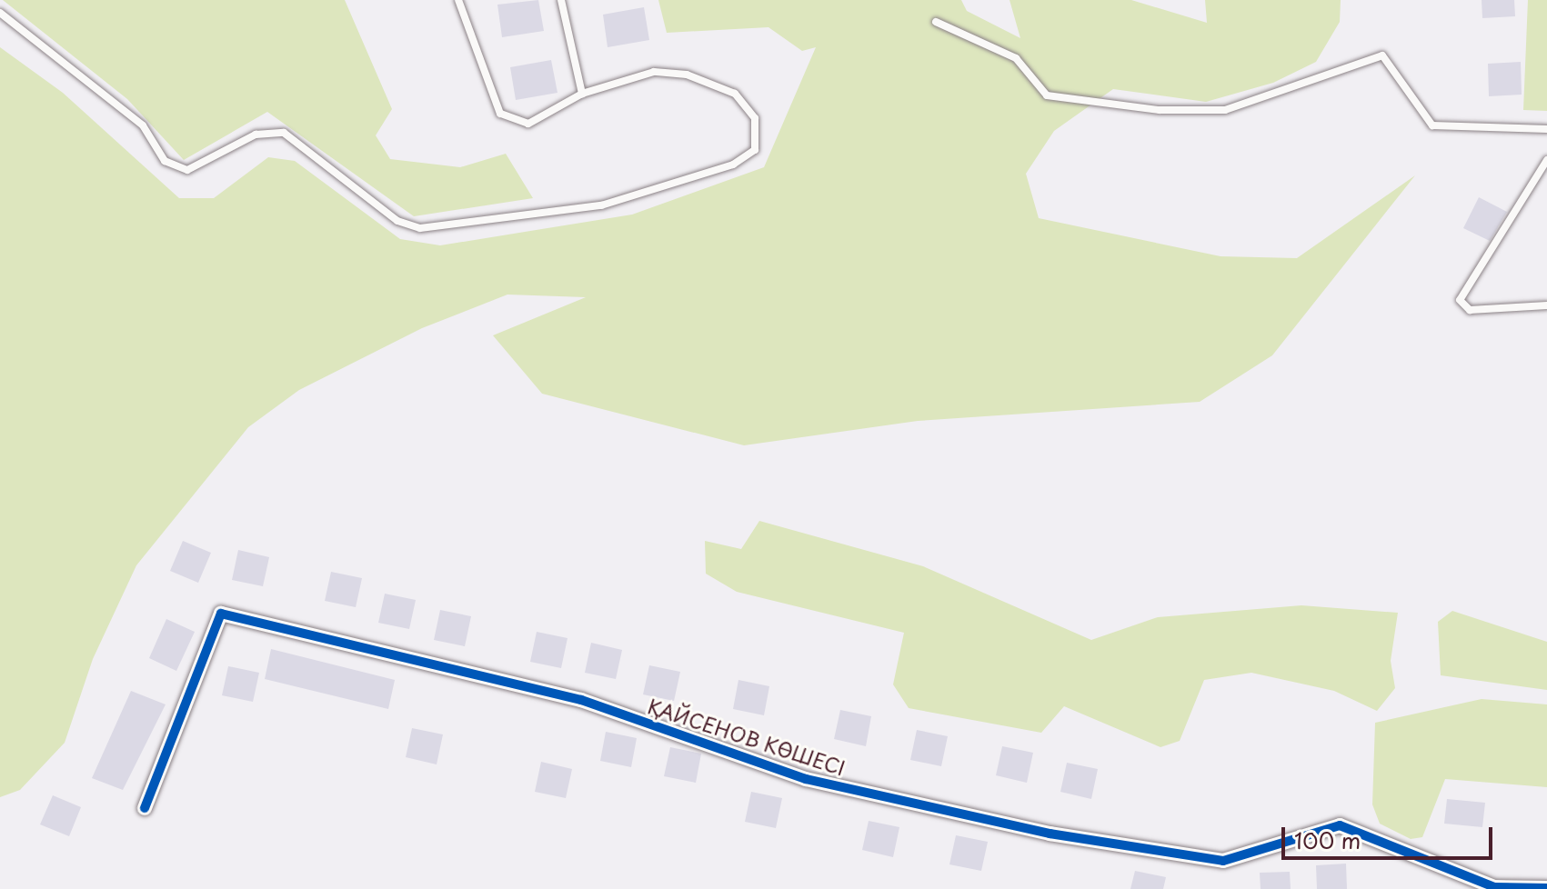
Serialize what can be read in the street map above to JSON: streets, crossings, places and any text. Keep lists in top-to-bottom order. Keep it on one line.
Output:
{"streets":{"street":["ҚАЙСЕНОВ КӨШЕСІ"]},"scale_bar":"100 m"}
